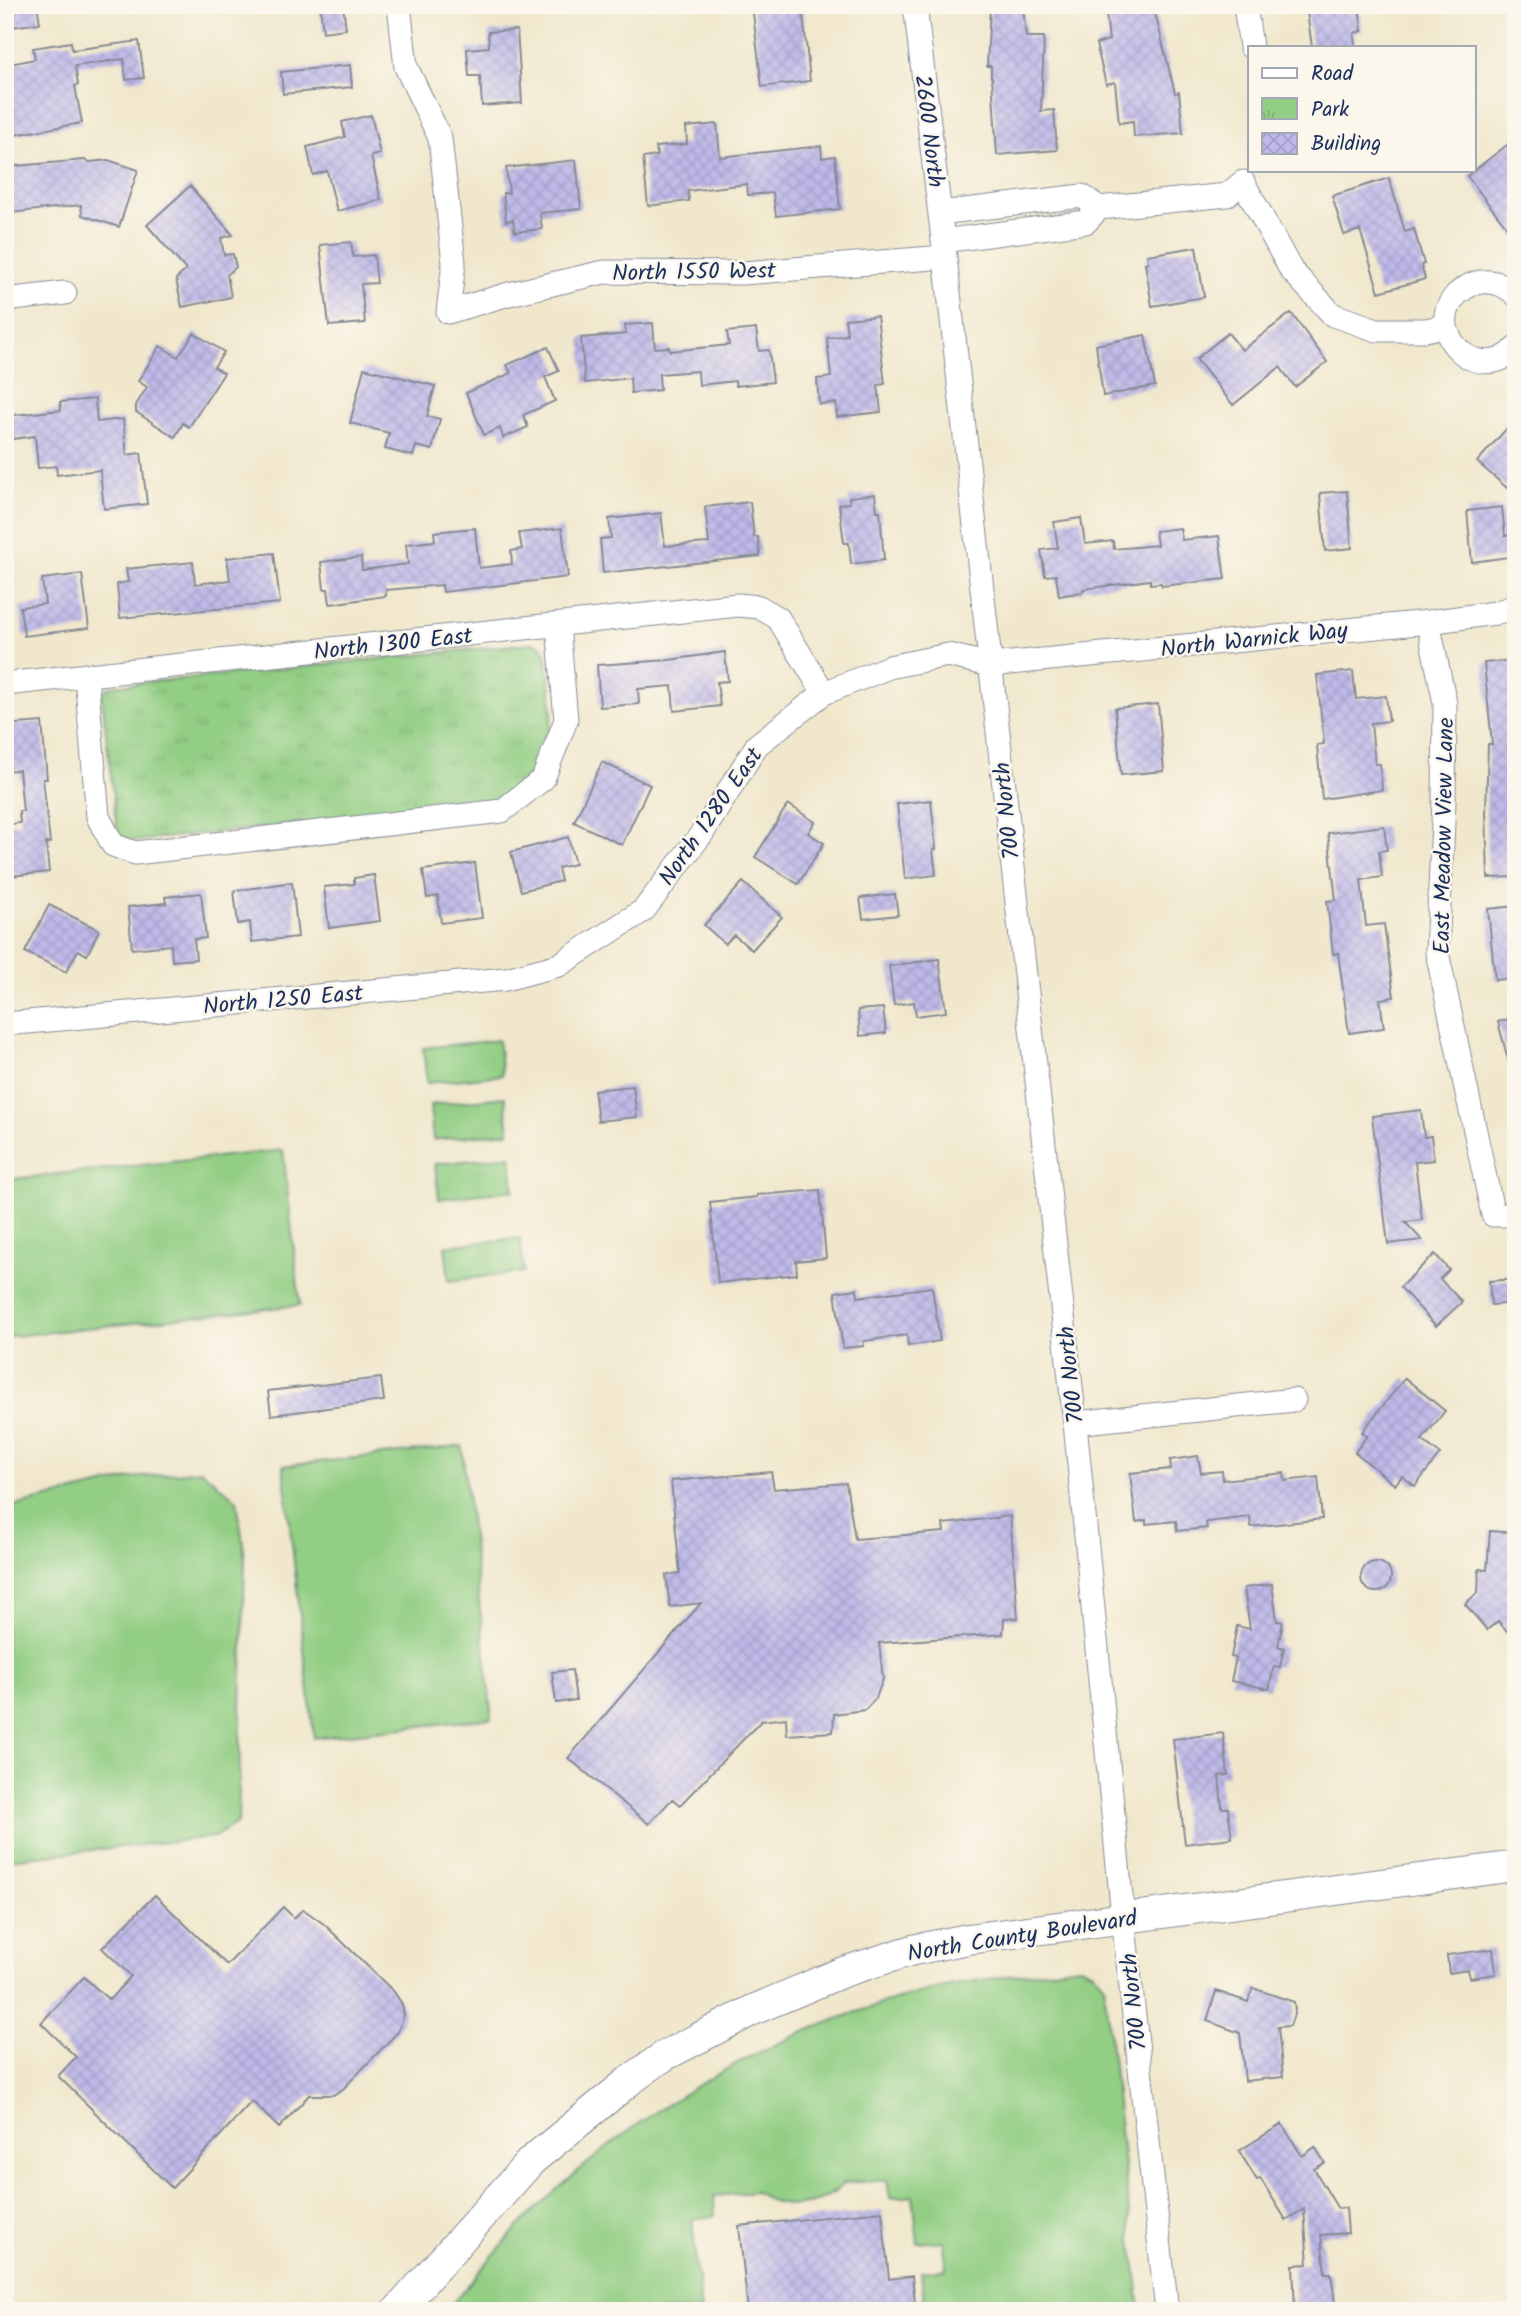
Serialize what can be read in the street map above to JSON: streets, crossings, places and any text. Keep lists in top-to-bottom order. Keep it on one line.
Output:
{"streets":{"main road":["North County Boulevard"],"street":["2600 North","North 1550 West","North Warnick Way","North 1300 East","700 North","North 1280 East","East Meadow View Lane","North 1250 East"]},"crossings":[["2600 North","North 1550 West"],["2600 North","700 North"],["North Warnick Way","700 North"],["North Warnick Way","North 1280 East"],["North Warnick Way","East Meadow View Lane"],["North 1300 East","North 1280 East"],["700 North","North 1280 East"],["700 North","North County Boulevard"],["North 1280 East","North 1250 East"]],"legend":["Road","Park","Building"]}
